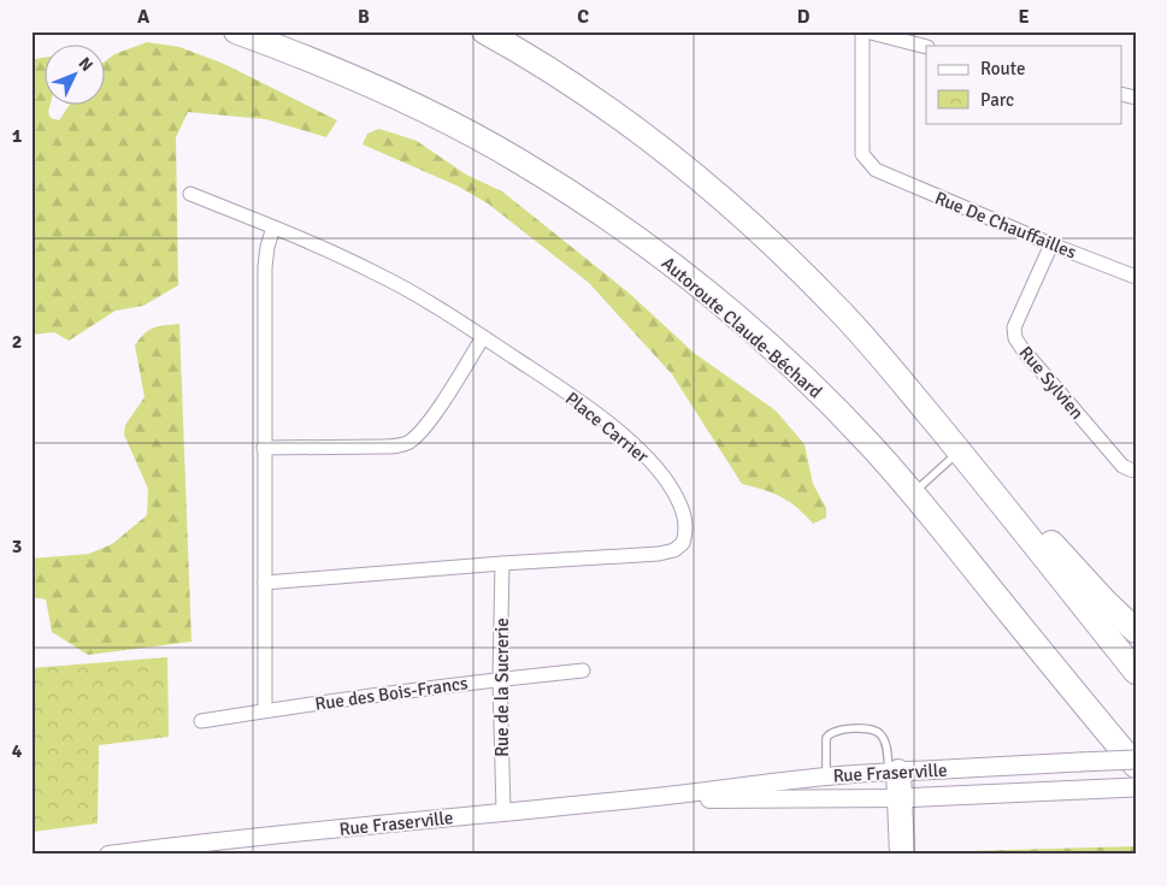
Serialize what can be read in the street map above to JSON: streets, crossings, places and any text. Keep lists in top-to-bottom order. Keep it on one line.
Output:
{"streets":{"highway":["Autoroute Claude-Béchard"],"main road":["Rue Fraserville"],"street":["Rue De Chauffailles","Rue Sylvien","Place Carrier","Rue de la Sucrerie","Rue des Bois-Francs"]},"crossings":[["Rue De Chauffailles","Rue Sylvien"],["Place Carrier","Rue de la Sucrerie"],["Rue de la Sucrerie","Rue des Bois-Francs"],["Rue de la Sucrerie","Rue Fraserville"]],"legend":["Route","Parc"],"north":"top right","grid":{"columns":["A","B","C","D","E"],"rows":["1","2","3","4"]}}
